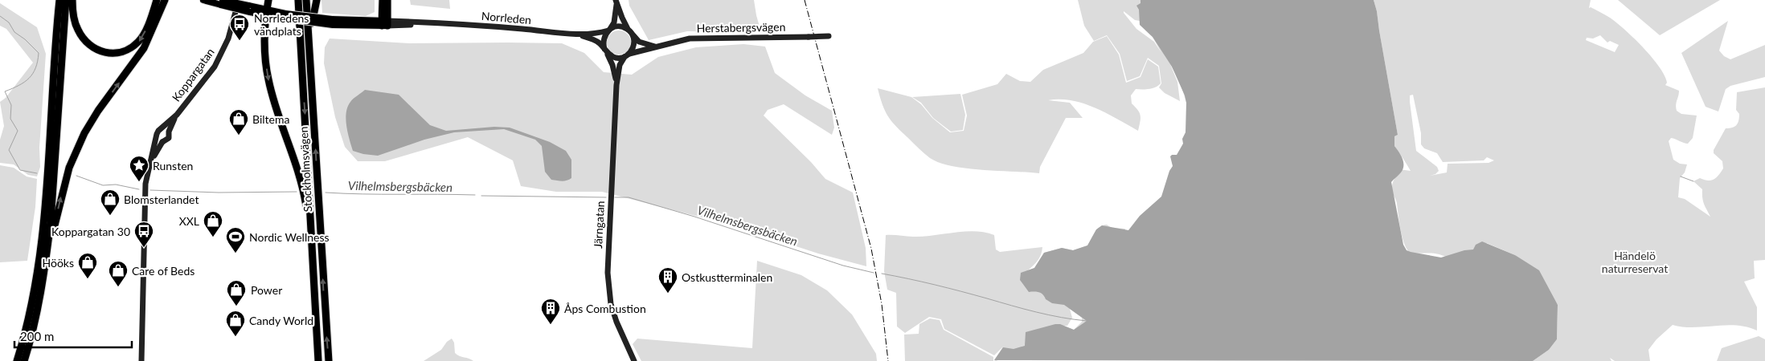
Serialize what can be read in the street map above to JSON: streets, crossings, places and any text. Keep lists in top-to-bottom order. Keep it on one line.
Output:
{"streets":{"highway":["Stockholmsvägen"],"street":["Norrleden","Herstabergsvägen","Koppargatan","Järngatan"]},"crossings":[["Herstabergsvägen","Järngatan"]],"water":["Vilhelmsbergsbäcken"],"parks":["Händelö naturreservat"],"places":{"bus stop":["Norrledens vändplats","Koppargatan 30"],"shop":["Biltema","Blomsterlandet","XXL","Hööks","Care of Beds","Power","Candy World"],"place":["Runsten"],"sports":["Nordic Wellness"],"building":["Ostkustterminalen","Åps Combustion"]},"scale_bar":"200 m"}
